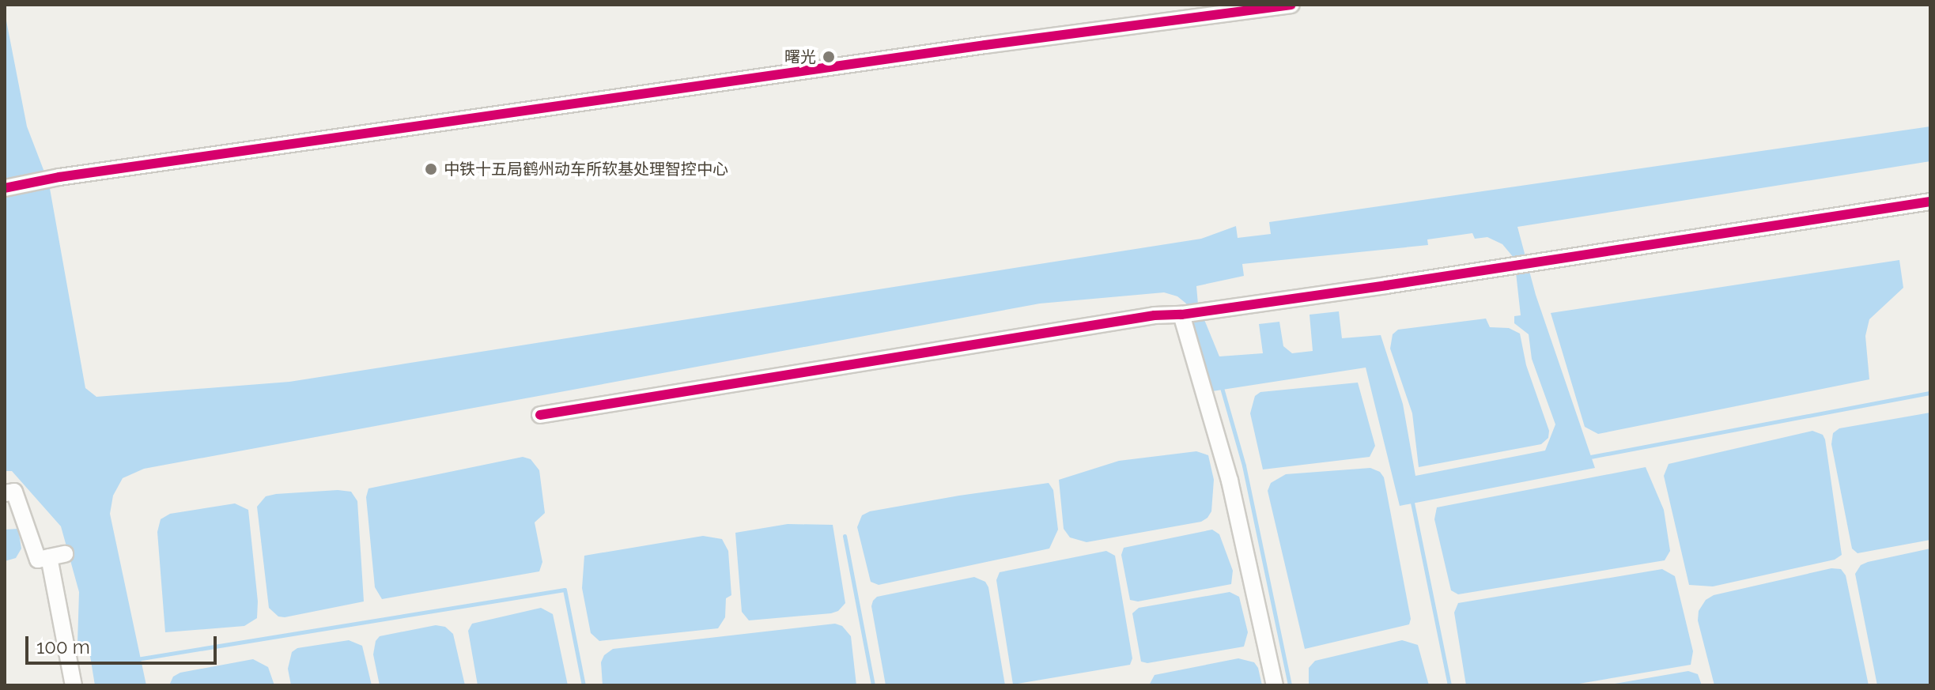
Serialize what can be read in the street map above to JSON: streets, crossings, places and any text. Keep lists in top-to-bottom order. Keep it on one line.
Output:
{"places":["曙光","中铁十五局鹤州动车所软基处理智控中心"],"scale_bar":"100 m"}
